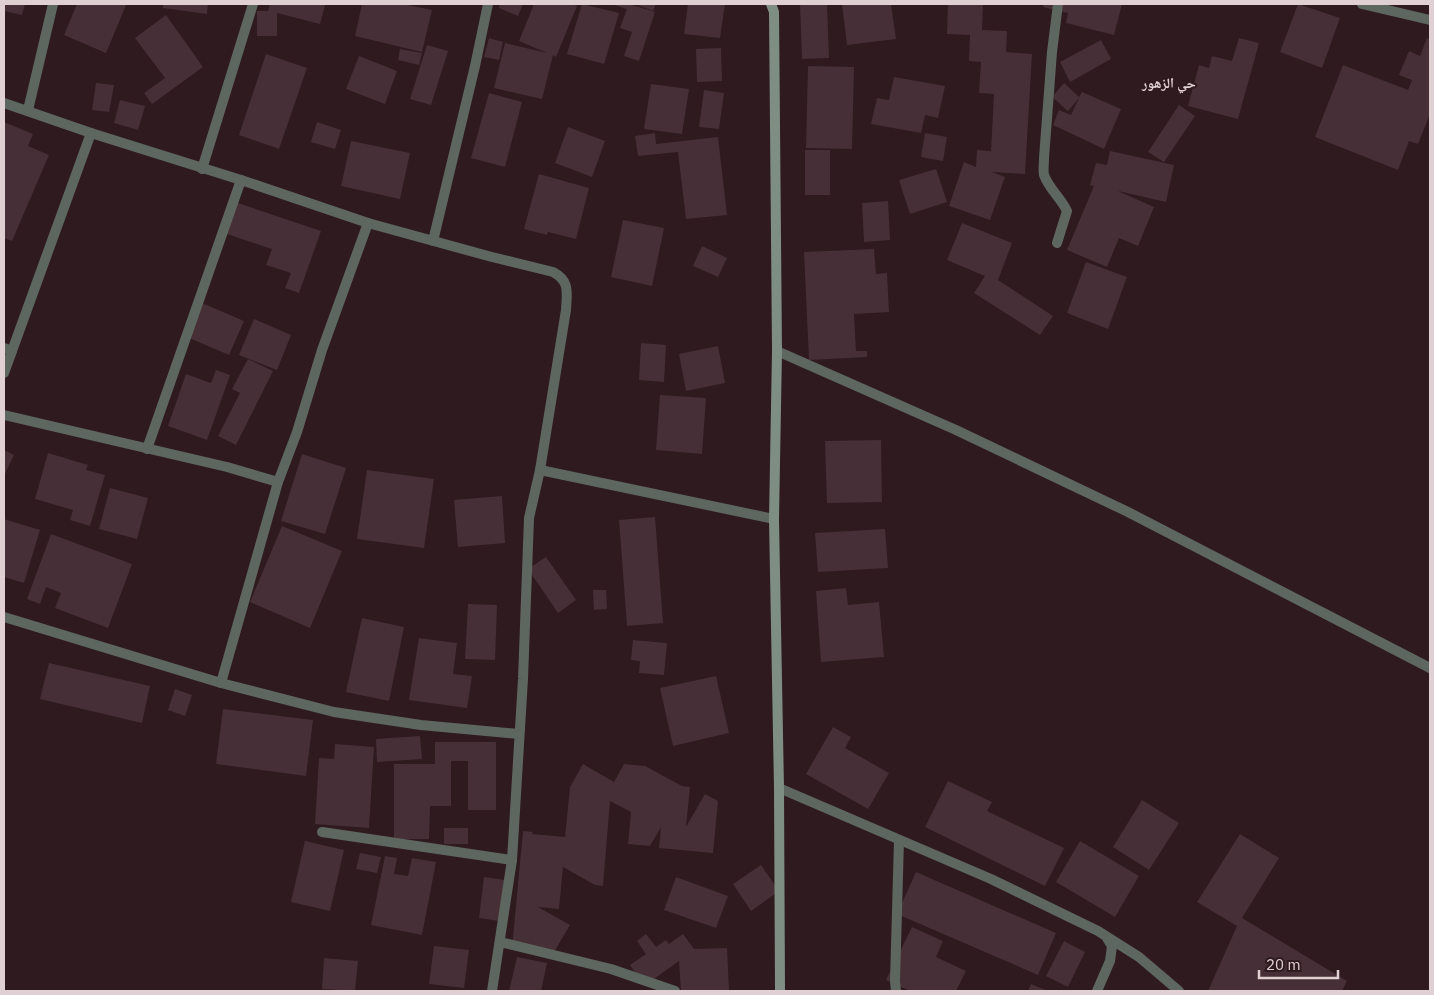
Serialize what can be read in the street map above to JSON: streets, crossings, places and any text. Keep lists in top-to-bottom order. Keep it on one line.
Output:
{"districts":["حي الزهور"],"scale_bar":"20 m"}
